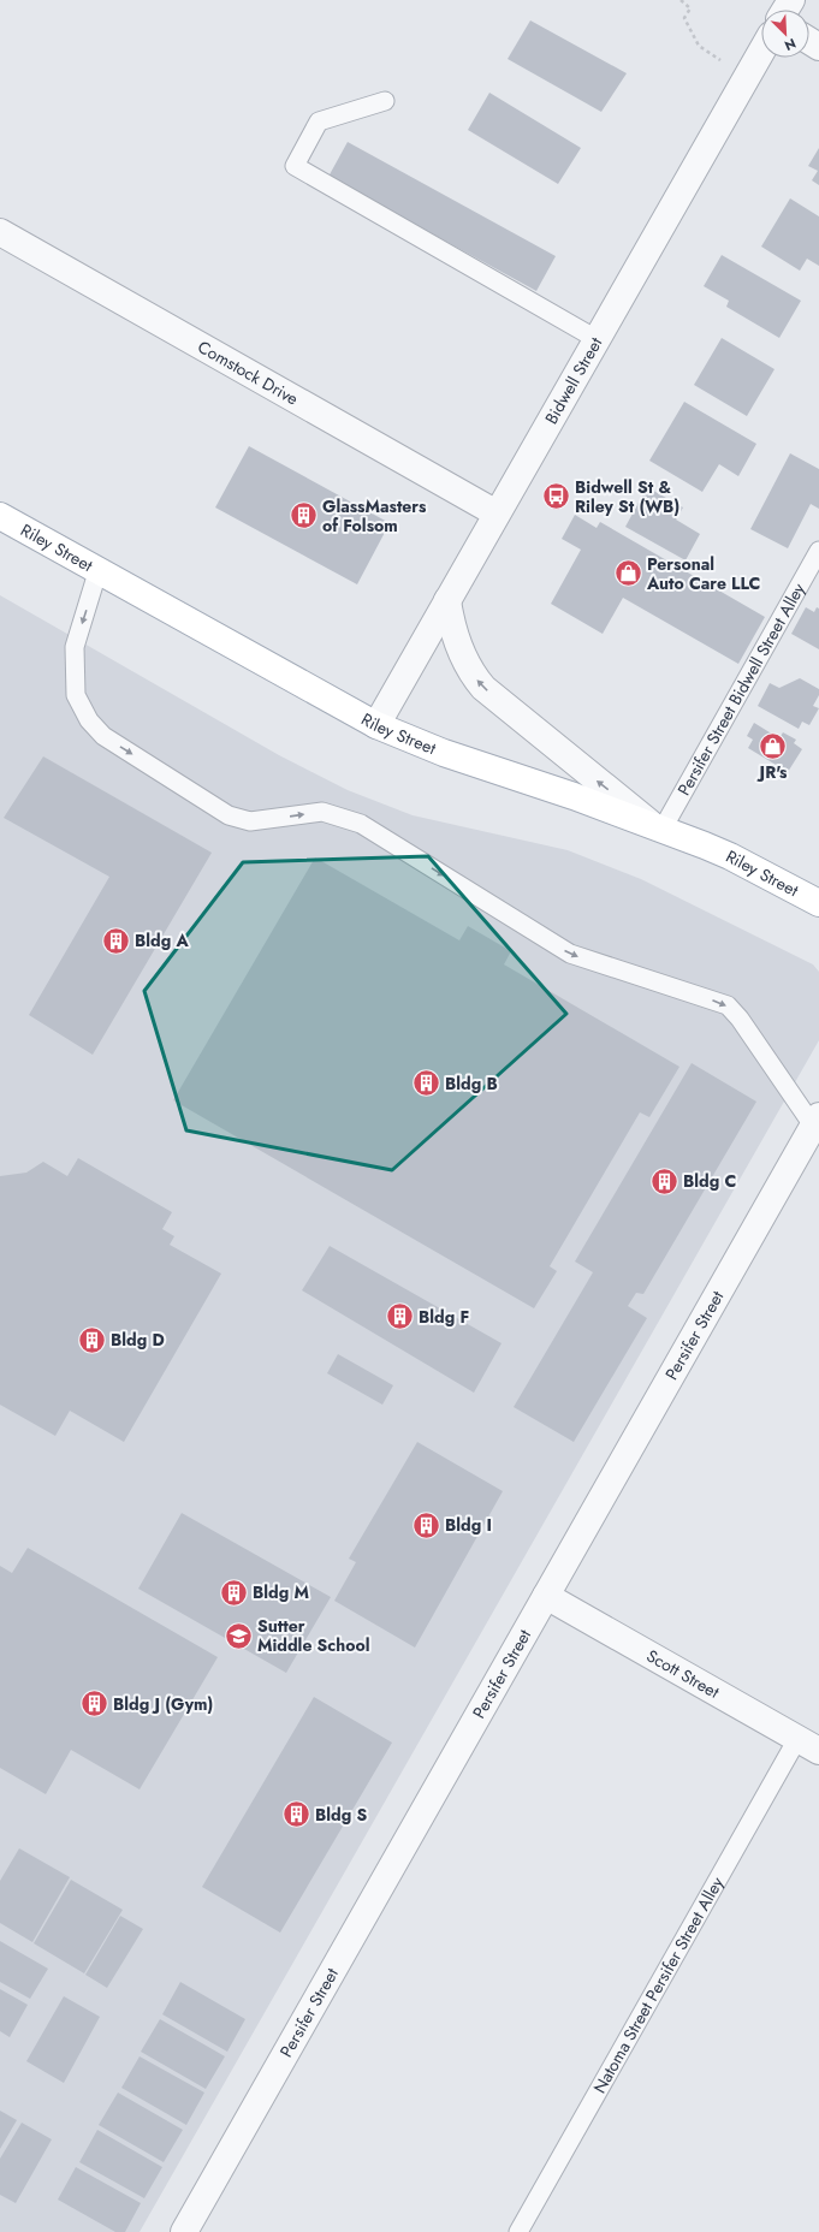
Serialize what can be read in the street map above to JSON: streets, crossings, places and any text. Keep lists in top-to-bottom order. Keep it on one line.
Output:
{"streets":{"main road":["Riley Street"],"street":["Comstock Drive","Bidwell Street","Persifer Street","Scott Street"],"lane":["Persifer Street Bidwell Street Alley","Natoma Street Persifer Street Alley"]},"crossings":[["Comstock Drive","Bidwell Street"],["Bidwell Street","Riley Street"],["Riley Street","Persifer Street Bidwell Street Alley"],["Persifer Street","Scott Street"],["Scott Street","Natoma Street Persifer Street Alley"]],"places":{"bus stop":["Bidwell St & Riley St (WB)"],"building":["GlassMasters of Folsom","Bldg A","Bldg B","Bldg C","Bldg F","Bldg D","Bldg I","Bldg M","Bldg J (Gym)","Bldg S"],"shop":["Personal Auto Care LLC","JR's"],"school or university":["Sutter Middle School"]},"north":"bottom right"}
